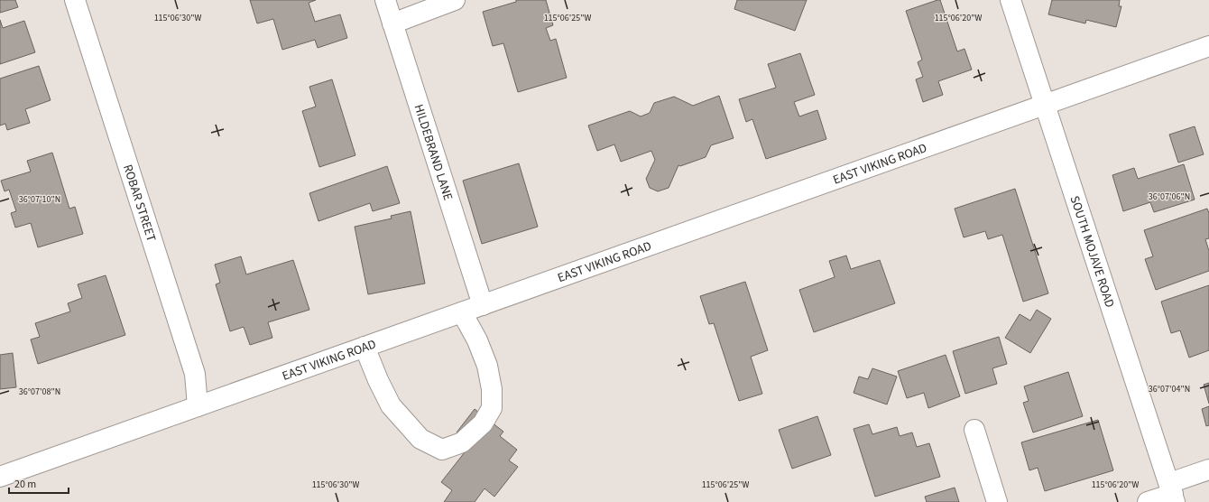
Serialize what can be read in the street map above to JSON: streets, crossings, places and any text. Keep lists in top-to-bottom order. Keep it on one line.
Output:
{"streets":{"street":["HILDEBRAND LANE","EAST VIKING ROAD","ROBAR STREET","SOUTH MOJAVE ROAD"]},"crossings":[["HILDEBRAND LANE","EAST VIKING ROAD"],["EAST VIKING ROAD","ROBAR STREET"],["EAST VIKING ROAD","SOUTH MOJAVE ROAD"]],"scale_bar":"20 m","coordinates":["115°06'30\"W","115°06'25\"W","115°06'20\"W","36°07'06\"N","36°07'10\"N","36°07'04\"N","36°07'08\"N"]}
